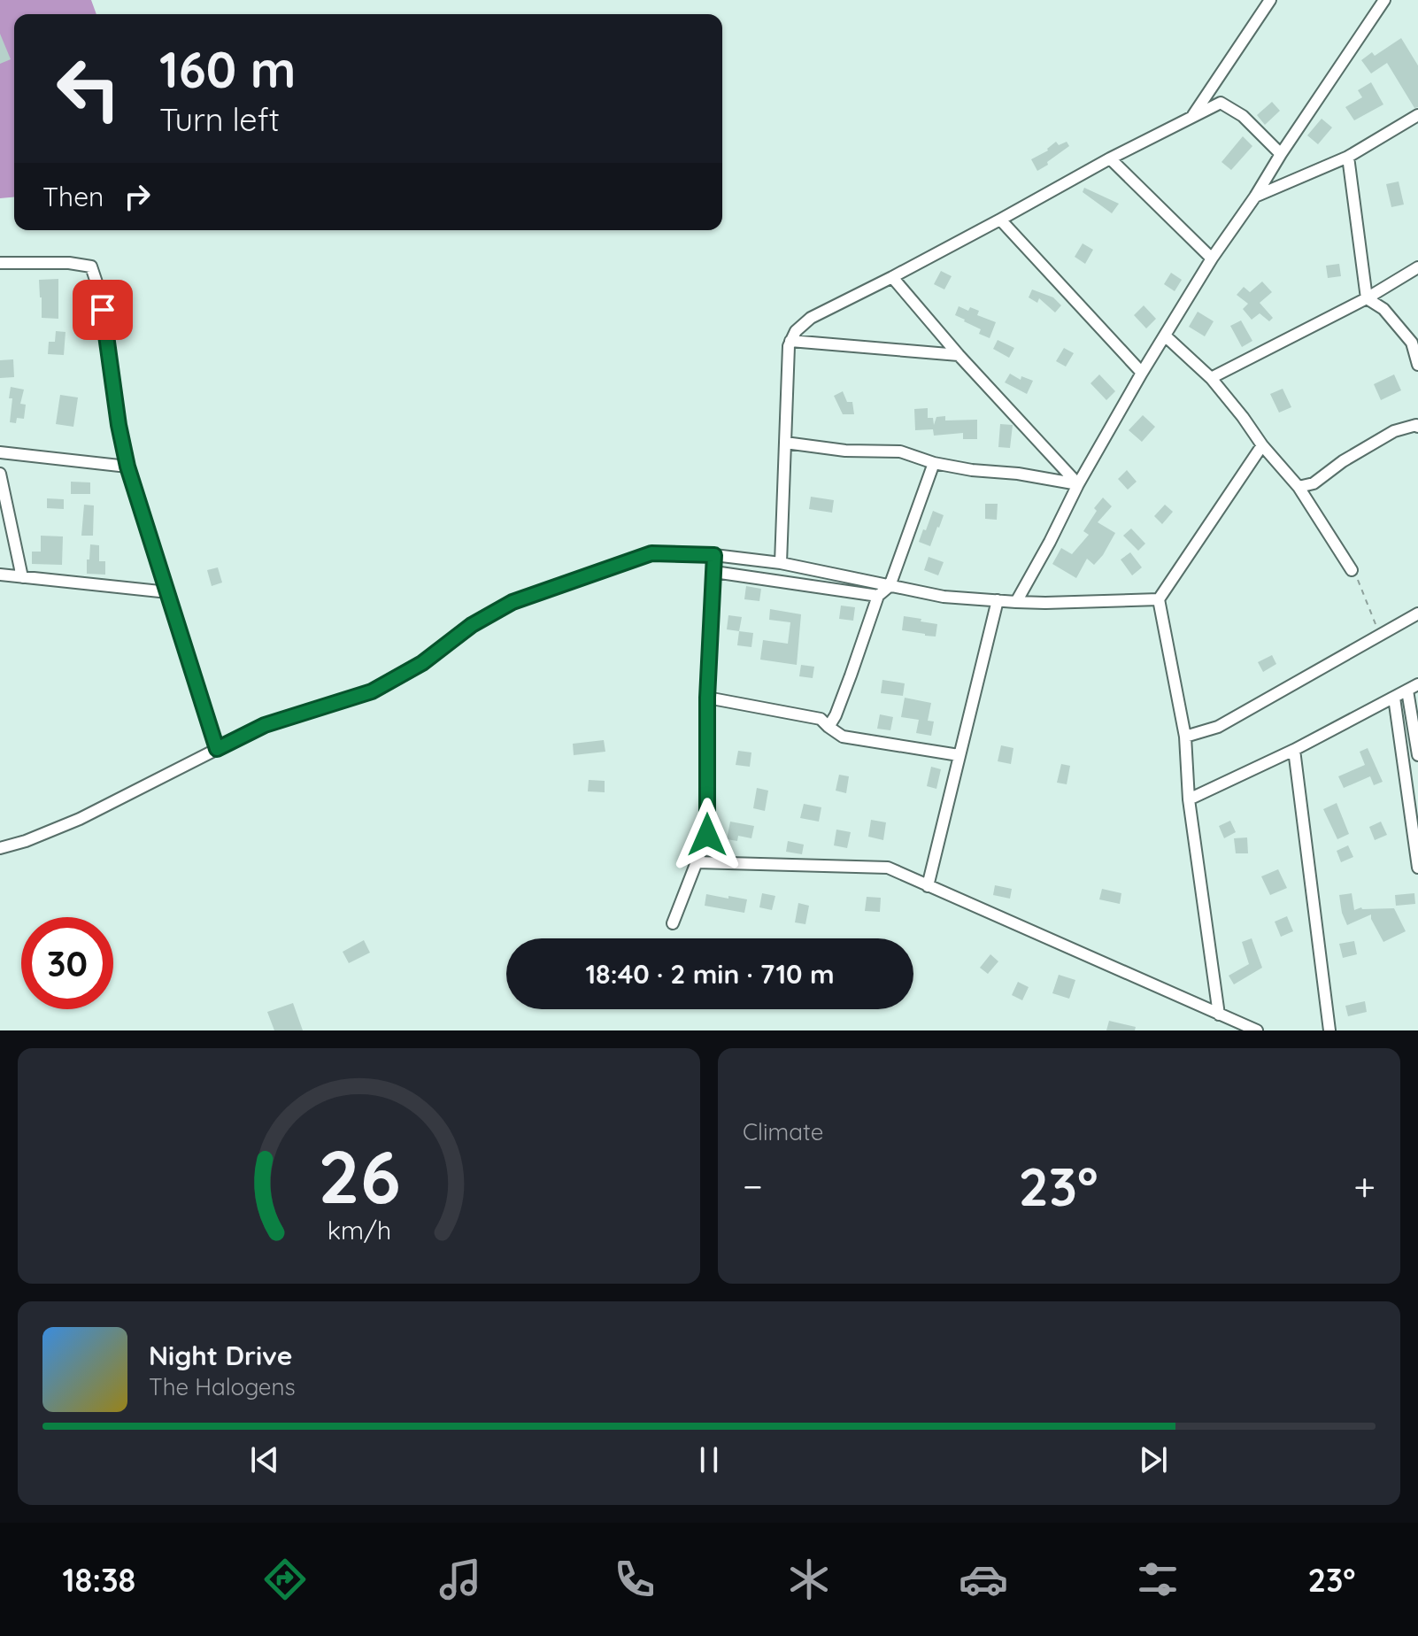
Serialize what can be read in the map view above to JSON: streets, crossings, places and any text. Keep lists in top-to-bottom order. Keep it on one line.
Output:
{"page":{"turn":["160 m","Turn left"],"then":"Then","limit":"30","trip":"18:40 · 2 min · 710 m","tile":"Climate","heat":["−","23°","+"],"song":["Night Drive","The Halogens"],"tabs":["18:38","23°"],"gauge":["26","km/h"]}}
